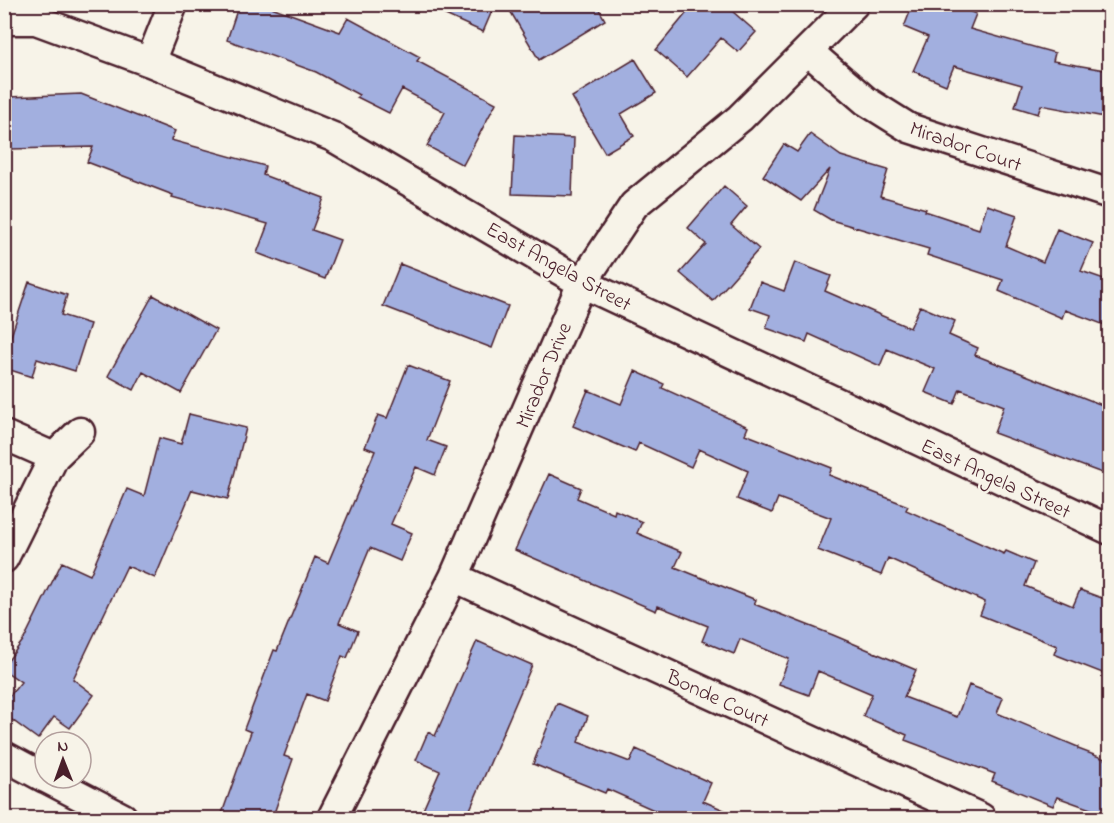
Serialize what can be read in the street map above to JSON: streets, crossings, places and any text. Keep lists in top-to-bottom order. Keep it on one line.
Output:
{"streets":{"street":["Mirador Court","East Angela Street","Mirador Drive","Bonde Court"]},"crossings":[["Mirador Court","Mirador Drive"],["East Angela Street","Mirador Drive"],["Mirador Drive","Bonde Court"]],"north":"top"}
